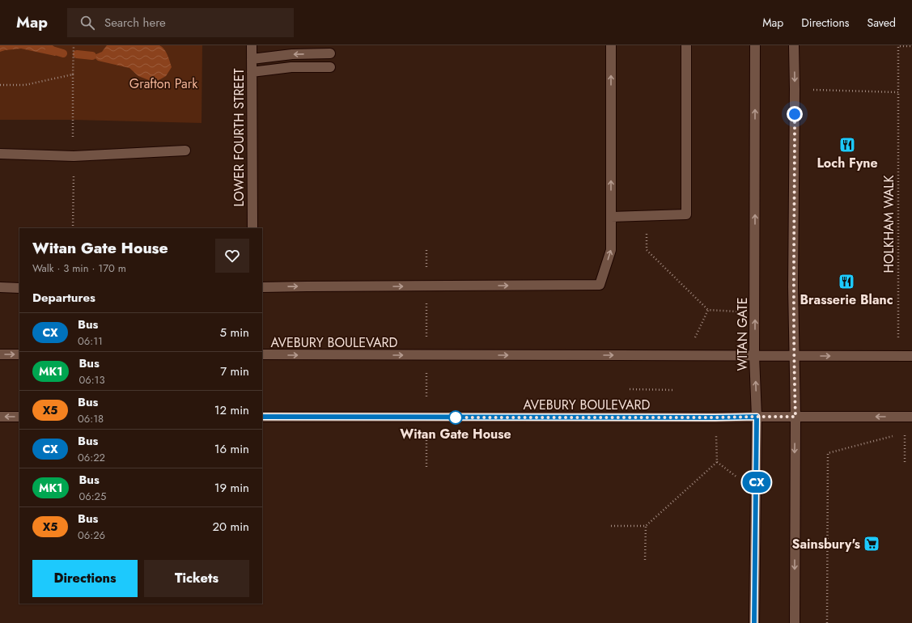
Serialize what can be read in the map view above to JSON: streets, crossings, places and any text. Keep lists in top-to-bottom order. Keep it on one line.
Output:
{"streets":{"street":["LOWER FOURTH STREET","WITAN GATE","AVEBURY BOULEVARD"],"path":["HOLKHAM WALK"]},"crossings":[["HOLKHAM WALK","AVEBURY BOULEVARD"],["WITAN GATE","AVEBURY BOULEVARD"]],"parks":["Grafton Park"],"places":{"restaurant":["Loch Fyne","Brasserie Blanc"],"other":["Witan Gate House"],"supermarket":["Sainsbury's"]},"lines":["bus line CX"],"page":{"header":"Map","search":"Search here","nav":["Map","Directions","Saved"],"on_map":"CX","heading":[["Witan Gate House","Walk · 3 min · 170 m"],"Departures"],"list":[{"mark":"CX","name":"Bus","note":"06:11","value":"5 min"},{"mark":"MK1","name":"Bus","note":"06:13","value":"7 min"},{"mark":"X5","name":"Bus","note":"06:18","value":"12 min"},{"mark":"CX","name":"Bus","note":"06:22","value":"16 min"},{"mark":"MK1","name":"Bus","note":"06:25","value":"19 min"},{"mark":"X5","name":"Bus","note":"06:26","value":"20 min"}],"buttons":["Directions","Tickets"]}}
